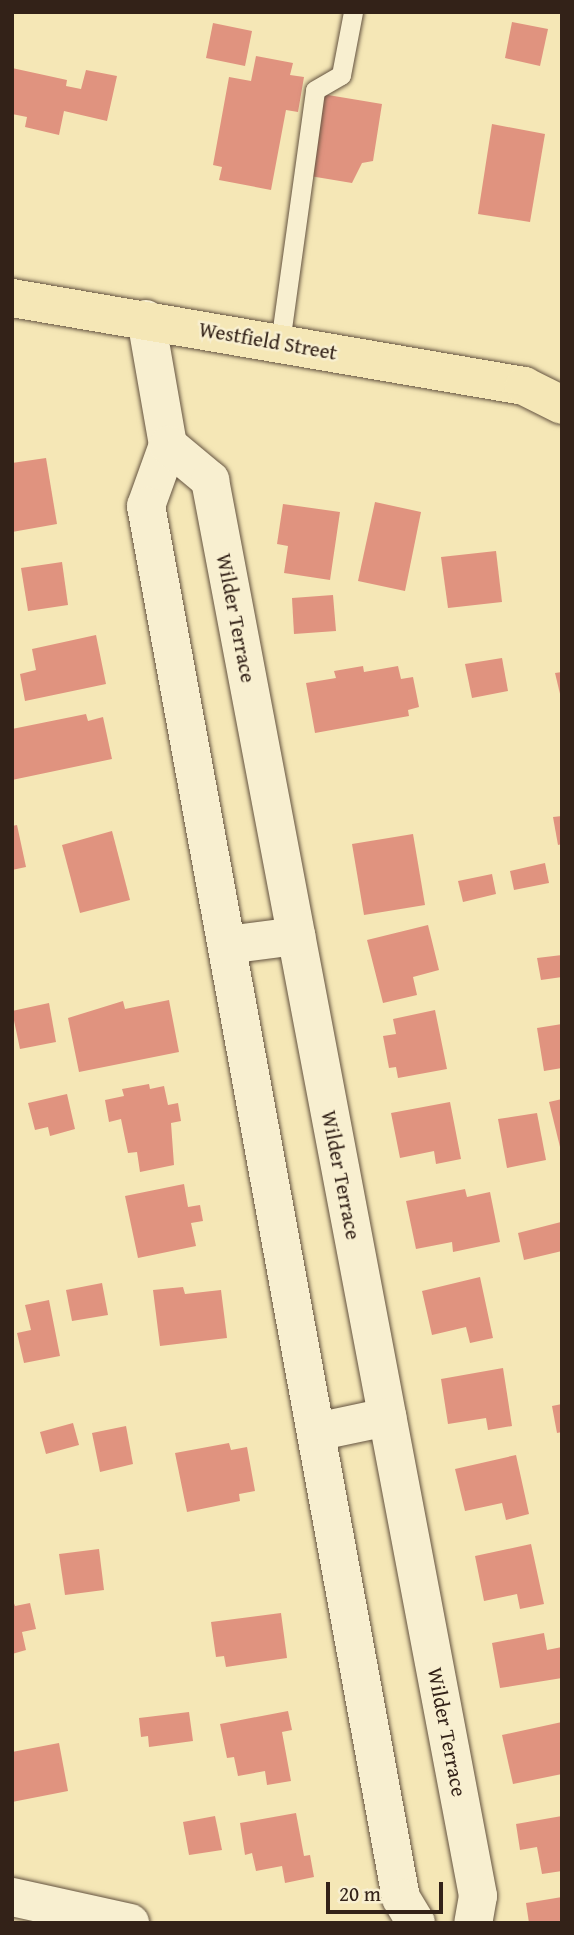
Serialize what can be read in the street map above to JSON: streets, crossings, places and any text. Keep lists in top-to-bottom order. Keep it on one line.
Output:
{"streets":{"main road":["Westfield Street"],"street":["Wilder Terrace"]},"scale_bar":"20 m"}
